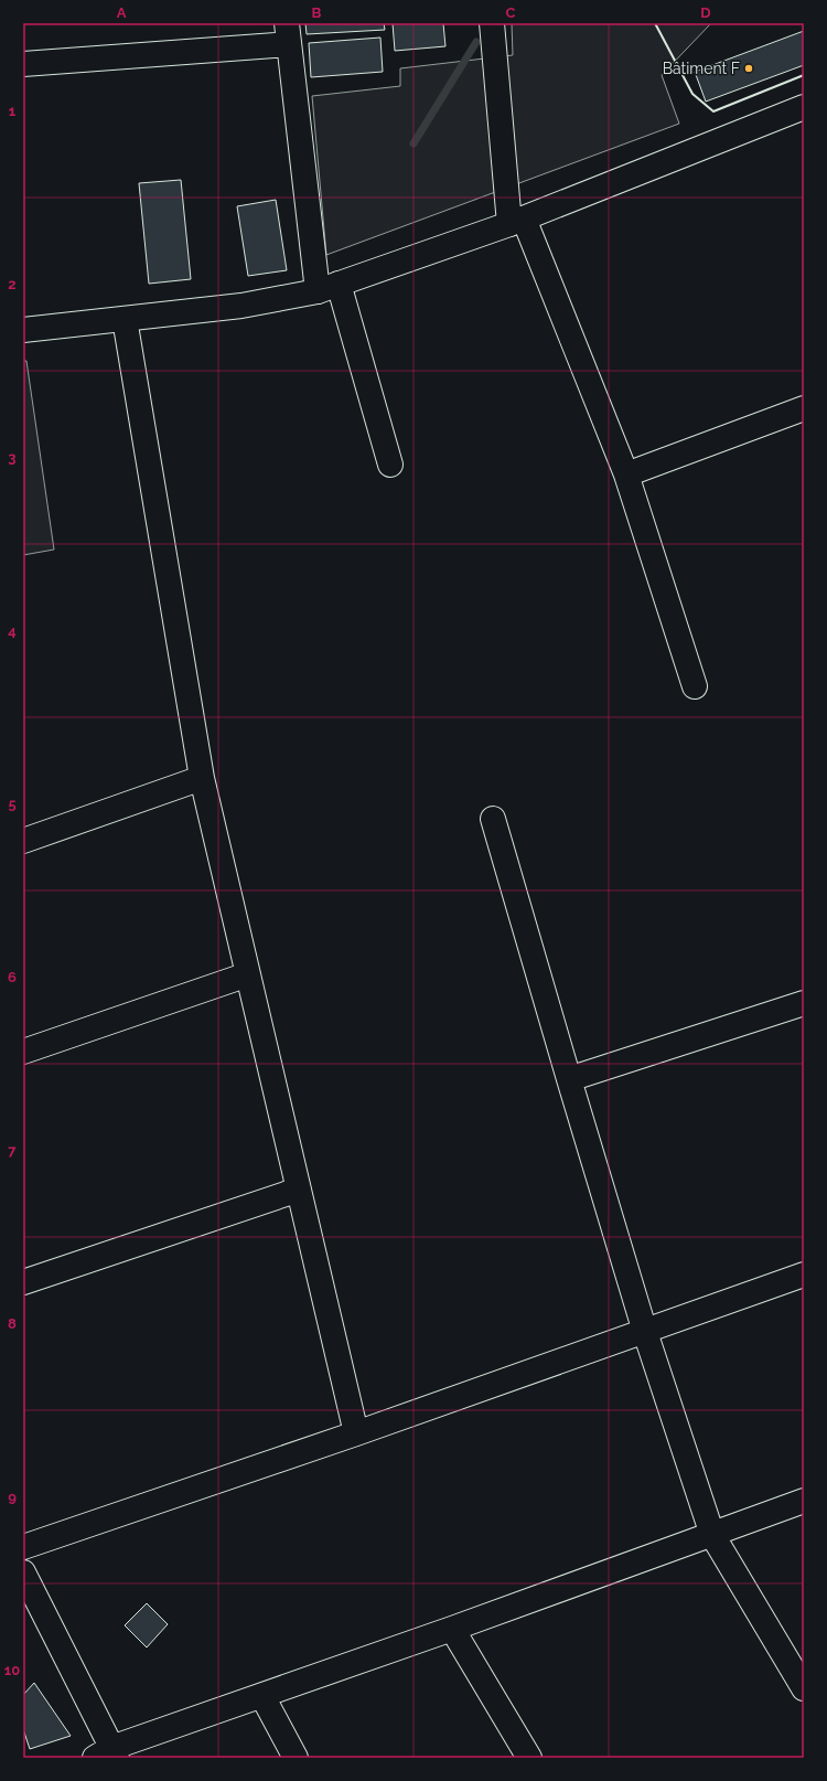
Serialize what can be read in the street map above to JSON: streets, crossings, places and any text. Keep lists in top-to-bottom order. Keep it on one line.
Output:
{"places":["Bâtiment F"],"grid":{"columns":["A","B","C","D"],"rows":["1","2","3","4","5","6","7","8","9","10"]}}
